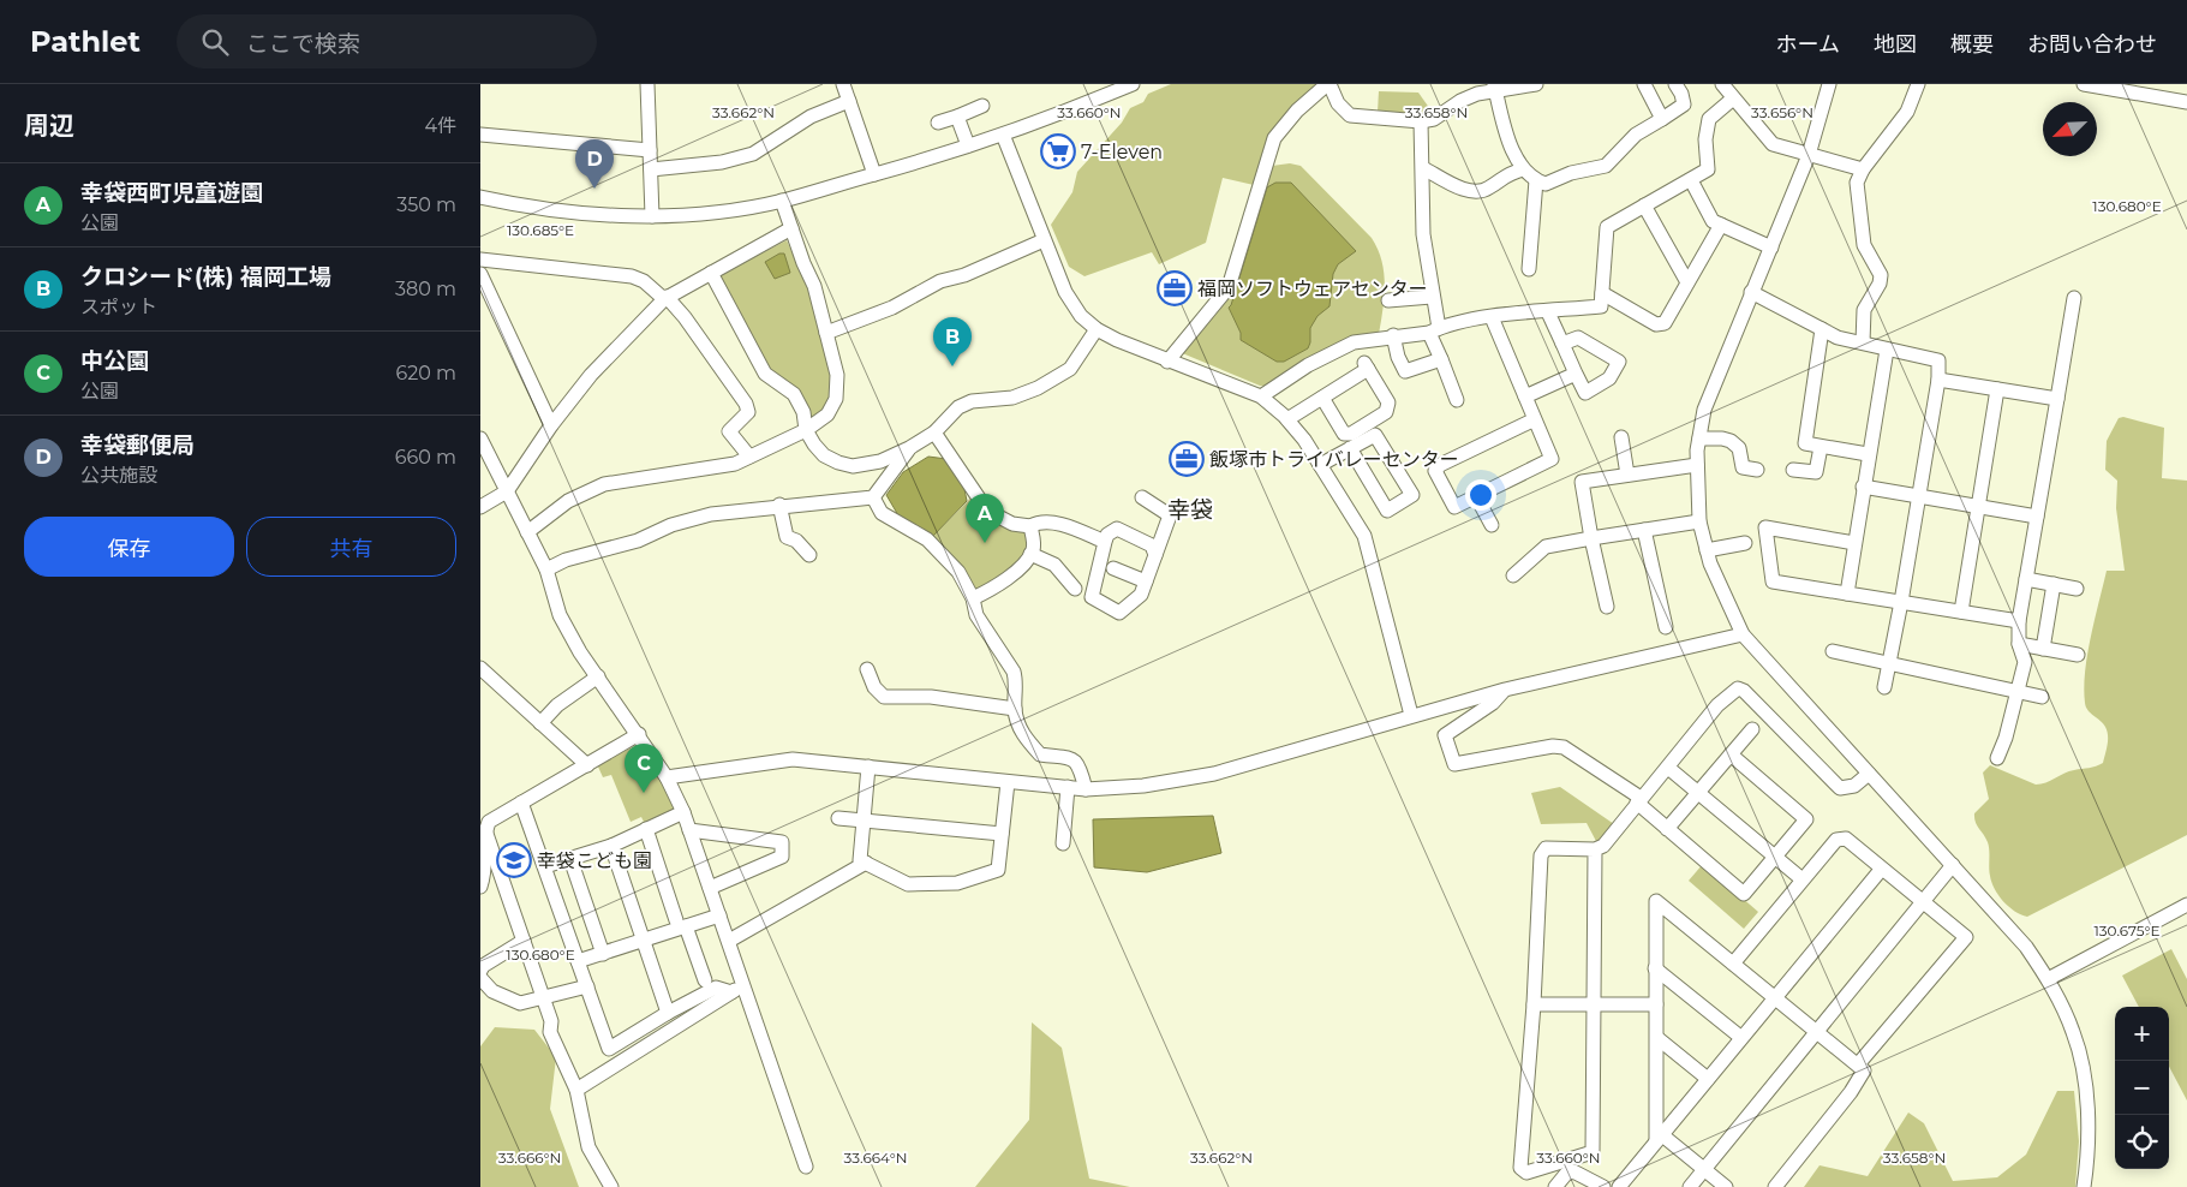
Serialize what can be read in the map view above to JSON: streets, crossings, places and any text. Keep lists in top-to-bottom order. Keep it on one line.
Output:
{"districts":["幸袋"],"places":{"supermarket":["7-Eleven"],"office":["福岡ソフトウェアセンター","飯塚市トライバレーセンター"],"school or university":["幸袋こども園"]},"north":"bottom left","page":{"header":"Pathlet","search":"ここで検索","nav":["ホーム","地図","概要","お問い合わせ"],"heading":["周辺","4件"],"pins":["D","B","A","C"],"list":[{"mark":"A","name":"幸袋西町児童遊園","note":"公園","value":"350 m"},{"mark":"B","name":"クロシード(株) 福岡工場","note":"スポット","value":"380 m"},{"mark":"C","name":"中公園","note":"公園","value":"620 m"},{"mark":"D","name":"幸袋郵便局","note":"公共施設","value":"660 m"}],"buttons":["保存","共有"],"map_buttons":["+","−"]},"coordinates":["33.662°N","33.660°N","33.658°N","33.656°N","130.680°E","130.685°E","130.675°E","33.666°N","33.664°N"]}
